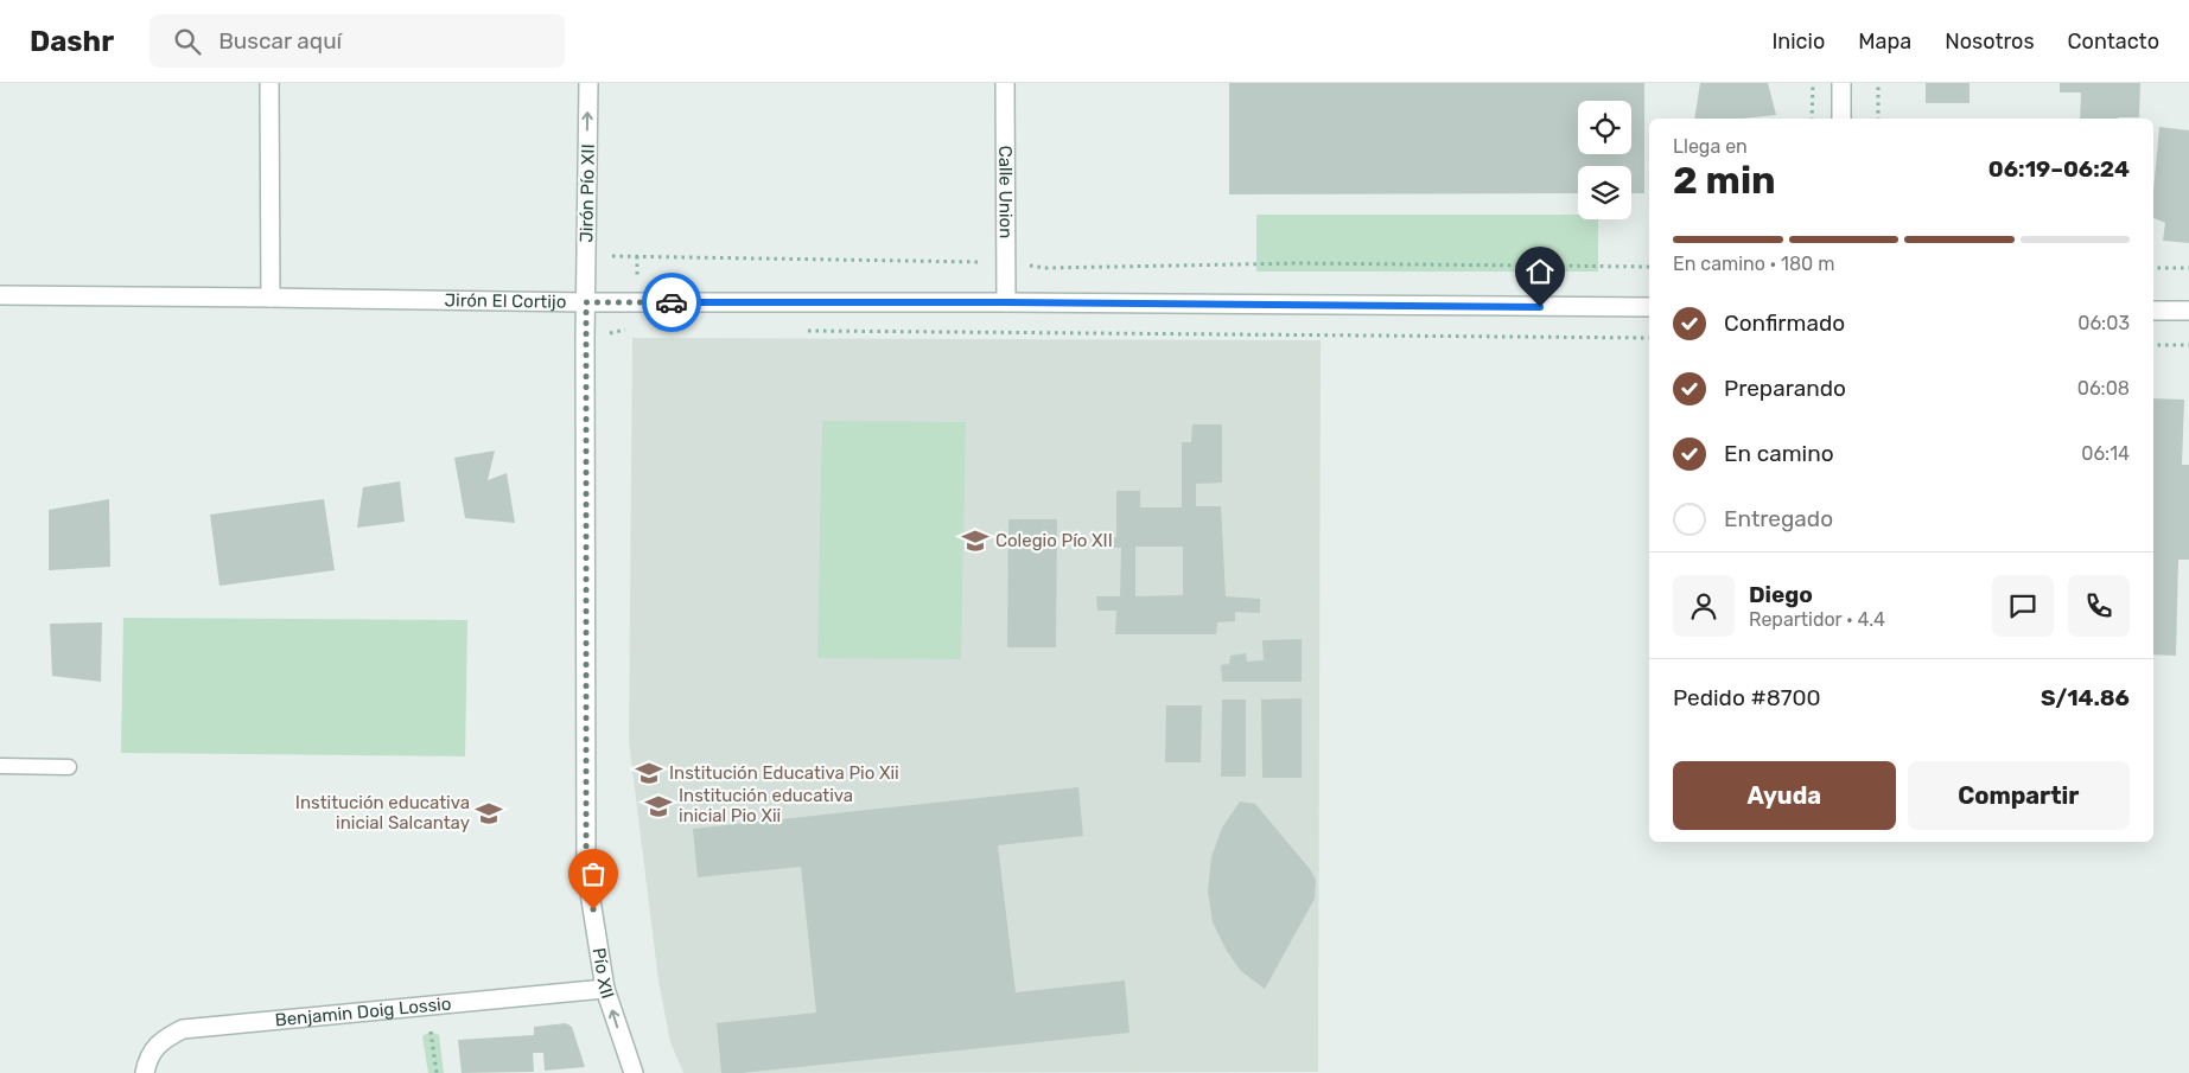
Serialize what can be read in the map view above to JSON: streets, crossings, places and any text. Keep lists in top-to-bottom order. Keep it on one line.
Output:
{"streets":{"street":["Calle Union","Jirón Pío XII","Jirón El Cortijo","Pío XII","Benjamin Doig Lossio"]},"crossings":[["Calle Union","Jirón El Cortijo"],["Jirón Pío XII","Jirón El Cortijo"],["Jirón Pío XII","Pío XII"],["Jirón El Cortijo","Pío XII"],["Pío XII","Benjamin Doig Lossio"]],"one_way":["Jirón Pío XII"],"places":{"school or university":["Colegio Pío XII","Institución Educativa Pio Xii","Institución educativa inicial Pio Xii","Institución educativa inicial Salcantay"]},"page":{"header":"Dashr","search":"Buscar aquí","nav":["Inicio","Mapa","Nosotros","Contacto"],"heading":["2 min","Llega en","06:19–06:24"],"panel":["Diego","Repartidor · 4.4","Pedido #8700","S/14.86"],"bar":"En camino · 180 m","list":[["Confirmado","06:03"],["Preparando","06:08"],["En camino","06:14"],"Entregado"],"buttons":["Ayuda","Compartir"]}}
